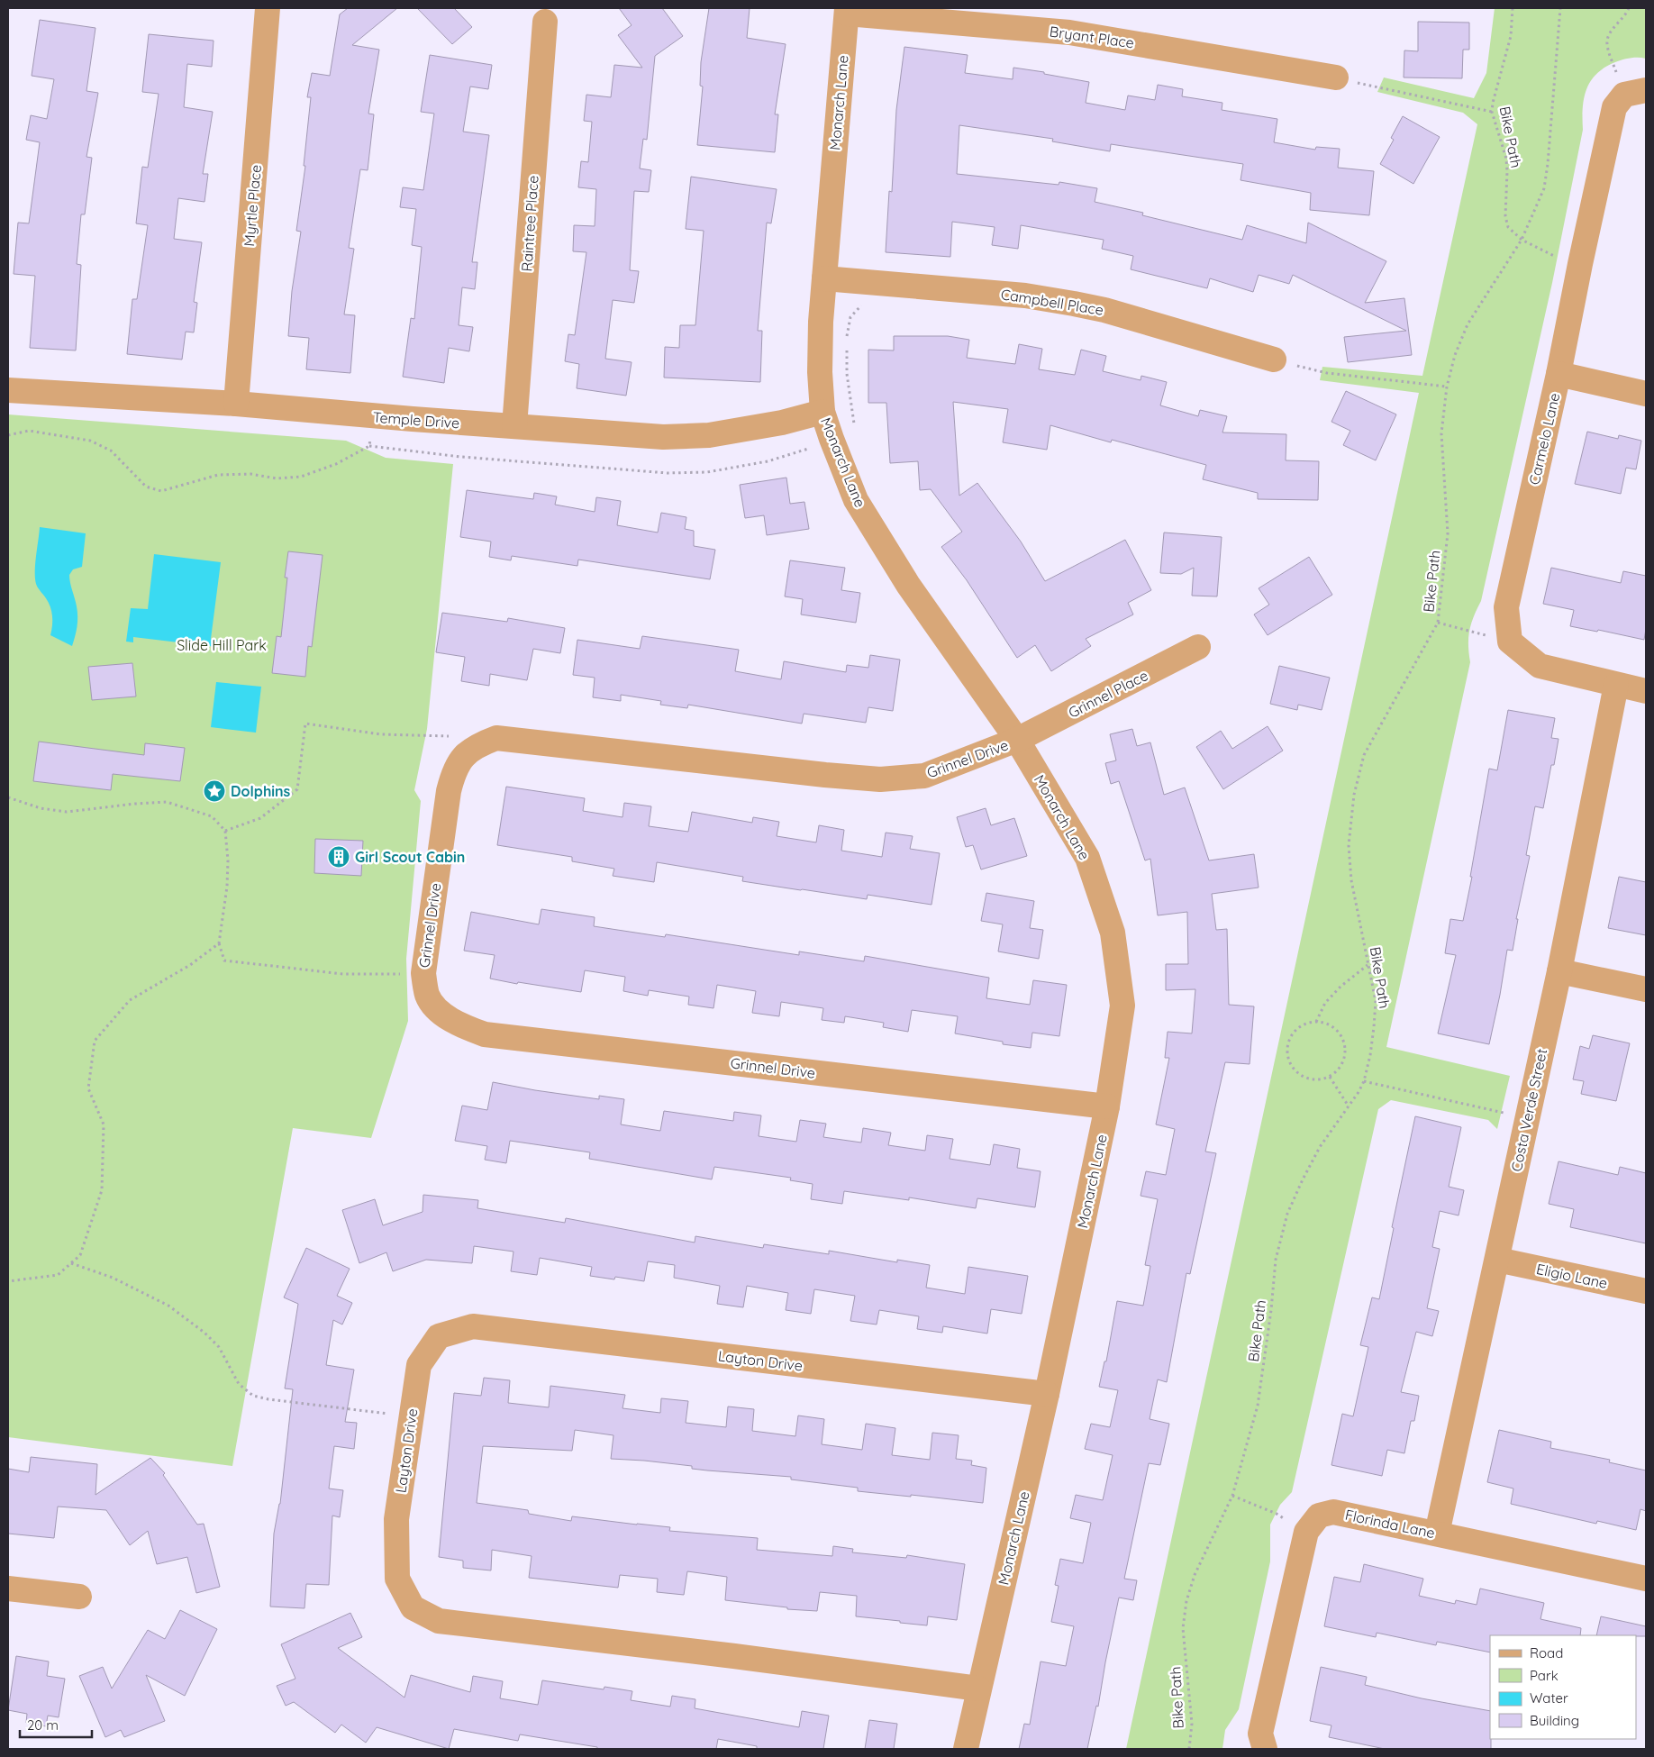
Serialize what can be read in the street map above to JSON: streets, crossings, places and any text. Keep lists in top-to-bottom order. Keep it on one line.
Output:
{"streets":{"street":["Bryant Place","Monarch Lane","Myrtle Place","Raintree Place","Campbell Place","Temple Drive","Carmelo Lane","Grinnel Place","Grinnel Drive","Costa Verde Street","Eligio Lane","Layton Drive","Florinda Lane"],"path":["Bike Path"]},"crossings":[["Bryant Place","Monarch Lane"],["Monarch Lane","Campbell Place"],["Monarch Lane","Temple Drive"],["Monarch Lane","Grinnel Place"],["Monarch Lane","Grinnel Drive"],["Monarch Lane","Layton Drive"],["Bike Path","Carmelo Lane"],["Myrtle Place","Temple Drive"],["Raintree Place","Temple Drive"],["Grinnel Place","Grinnel Drive"],["Costa Verde Street","Eligio Lane"],["Costa Verde Street","Florinda Lane"]],"parks":["Slide Hill Park"],"places":{"place":["Dolphins"],"building":["Girl Scout Cabin"]},"legend":["Road","Park","Water","Building"],"scale_bar":"20 m"}
